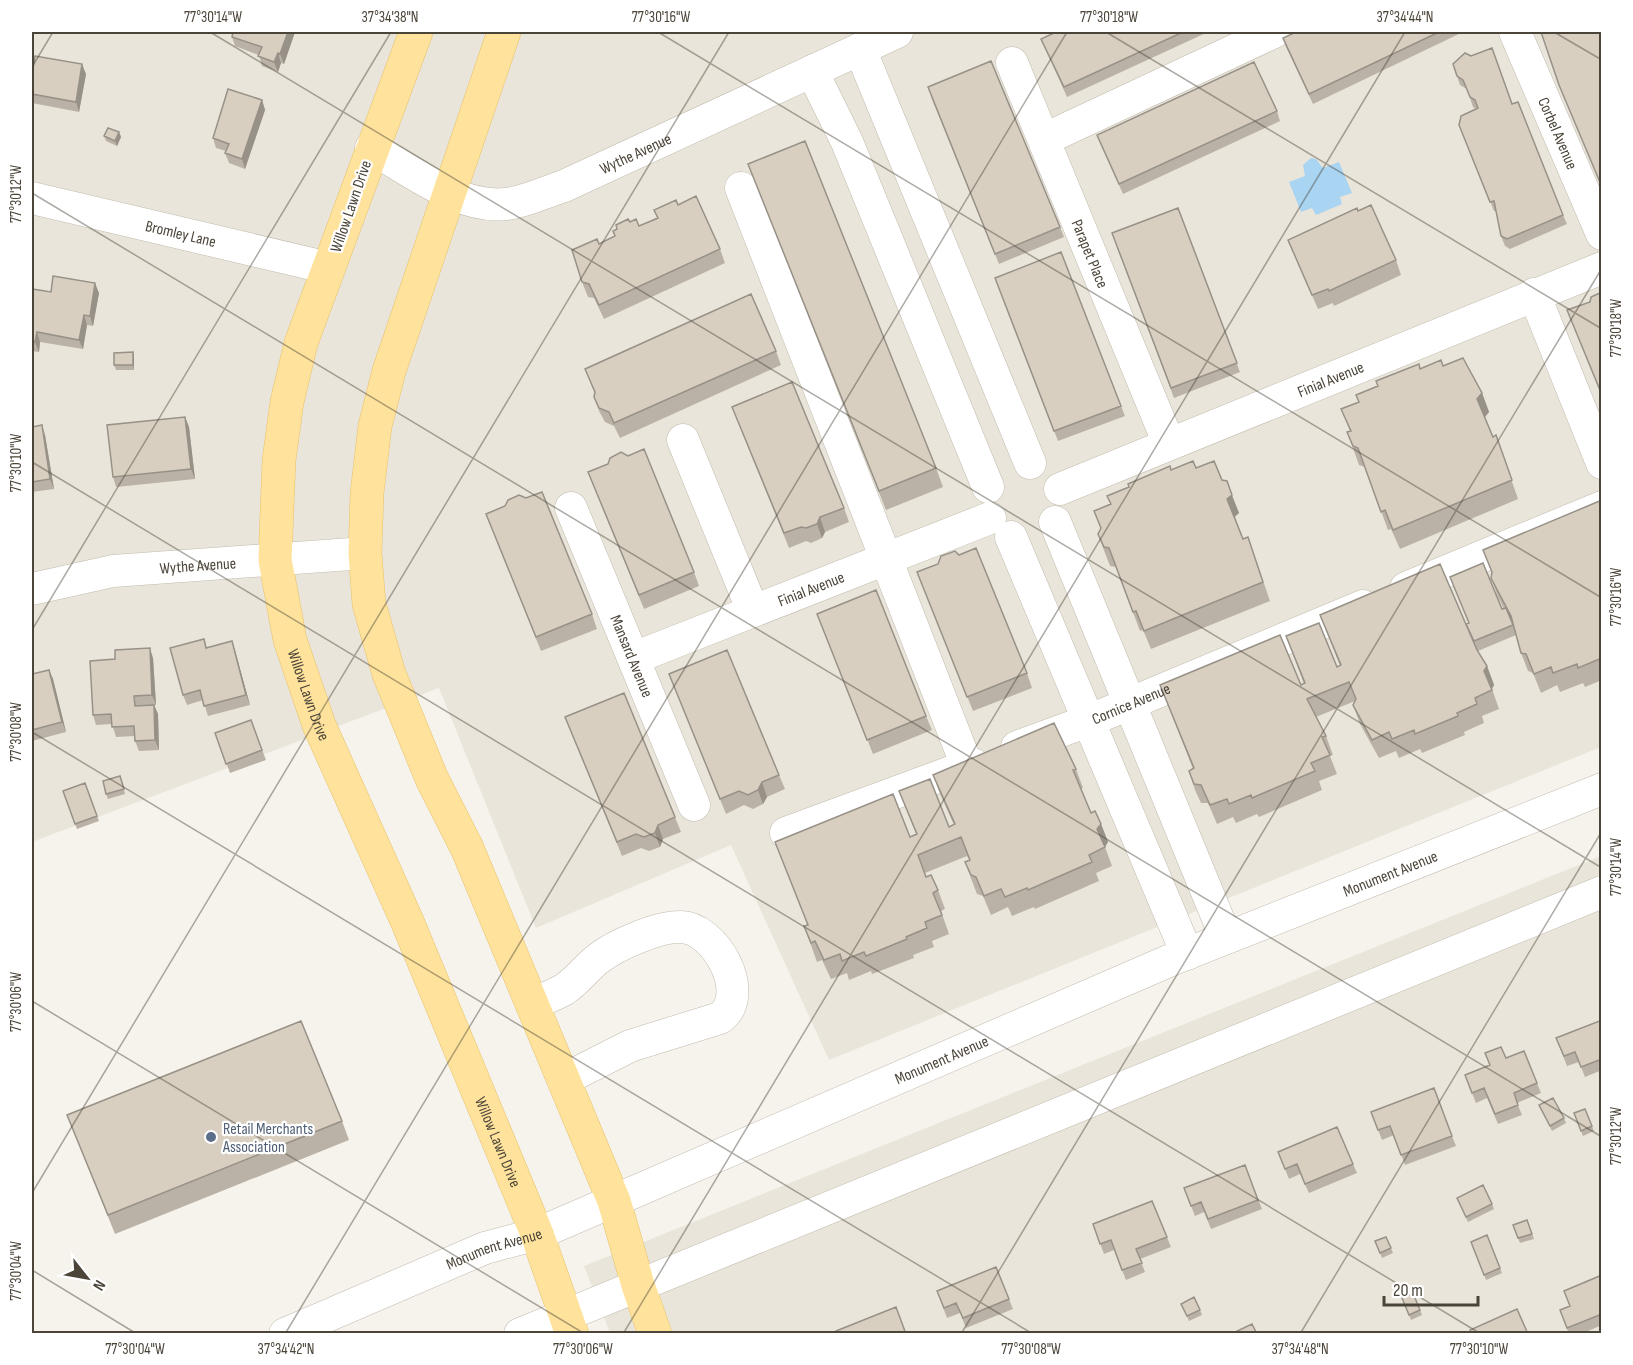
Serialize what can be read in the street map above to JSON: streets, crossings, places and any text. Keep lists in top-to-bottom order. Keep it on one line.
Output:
{"streets":{"main road":["Willow Lawn Drive"],"street":["Corbel Avenue","Wythe Avenue","Bromley Lane","Parapet Place","Finial Avenue","Mansard Avenue","Cornice Avenue","Monument Avenue"]},"crossings":[["Wythe Avenue","Willow Lawn Drive"],["Willow Lawn Drive","Bromley Lane"],["Willow Lawn Drive","Monument Avenue"],["Parapet Place","Finial Avenue"],["Finial Avenue","Mansard Avenue"]],"places":["Retail Merchants Association"],"scale_bar":"20 m","north":"bottom right","coordinates":["77°30'14\"W","37°34'38\"N","77°30'16\"W","77°30'18\"W","37°34'44\"N","77°30'12\"W","77°30'10\"W","77°30'08\"W","77°30'06\"W","77°30'04\"W","37°34'42\"N","37°34'48\"N"]}
